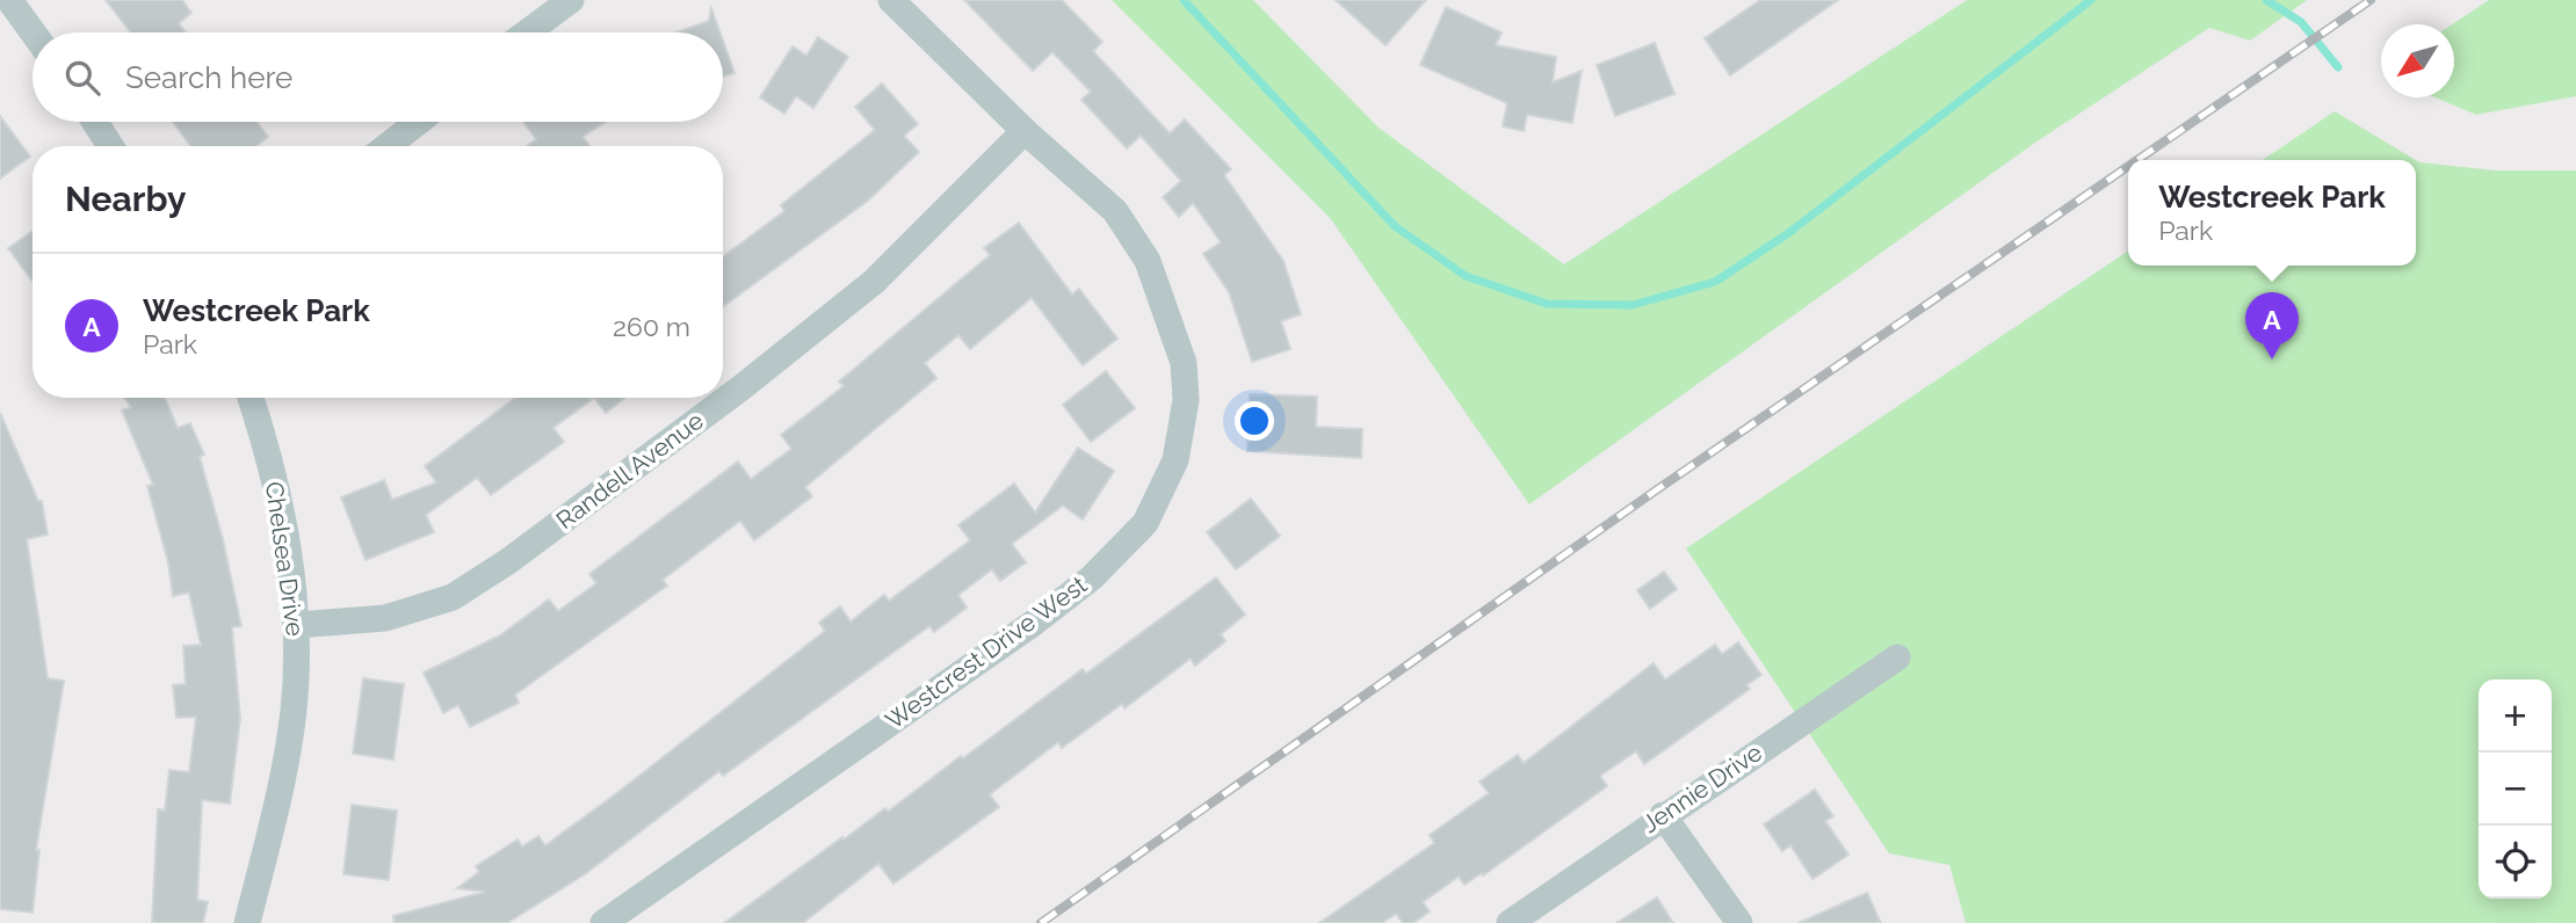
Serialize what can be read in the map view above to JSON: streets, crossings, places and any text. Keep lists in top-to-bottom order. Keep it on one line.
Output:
{"streets":{"street":["Randell Avenue","Chelsea Drive","Westcrest Drive West","Jennie Drive"]},"crossings":[["Randell Avenue","Chelsea Drive"],["Randell Avenue","Westcrest Drive West"]],"north":"bottom left","page":{"search":"Search here","heading":"Nearby","popup":["Westcreek Park","Park"],"list":[{"mark":"A","name":"Westcreek Park","note":"Park","value":"260 m"}],"pins":"A","map_buttons":["+","−"]}}
